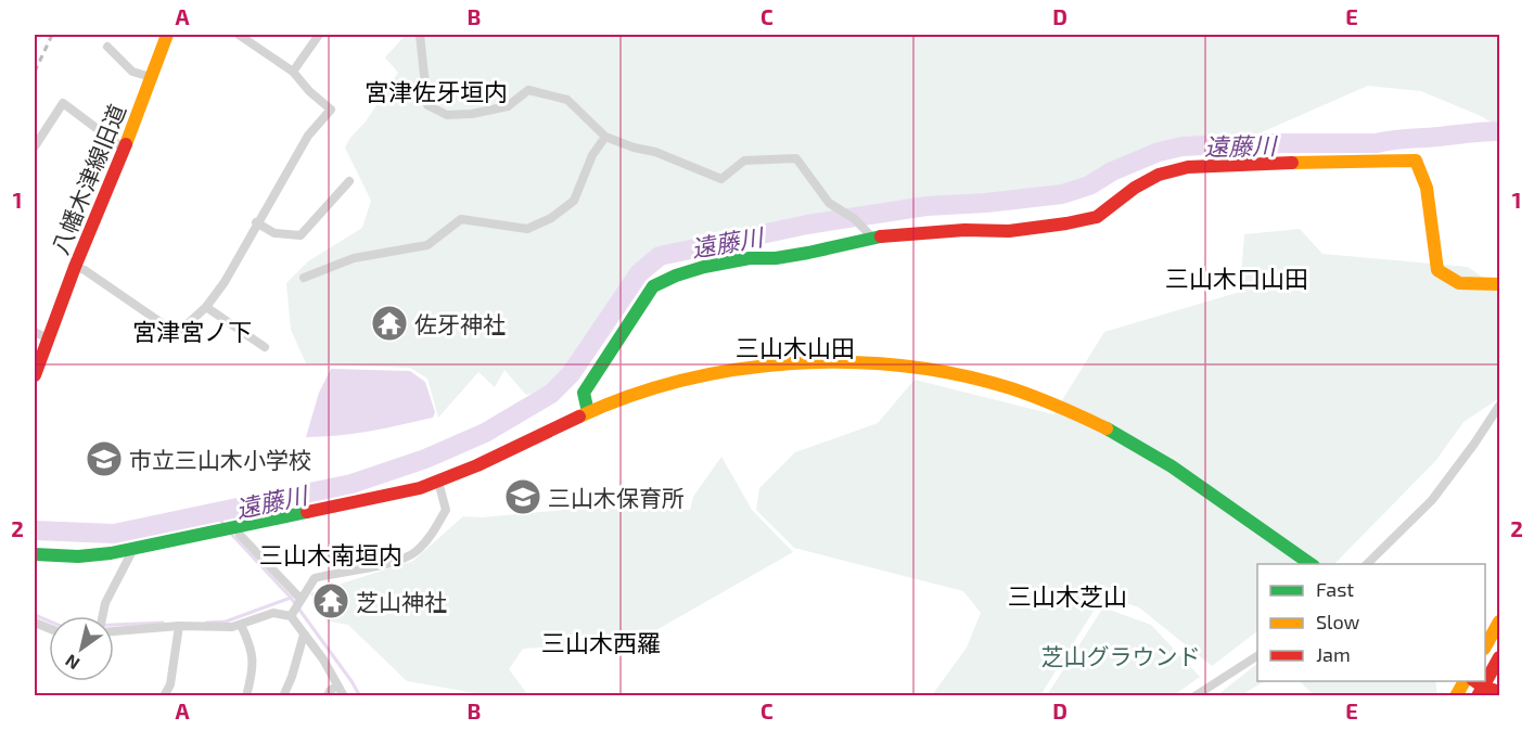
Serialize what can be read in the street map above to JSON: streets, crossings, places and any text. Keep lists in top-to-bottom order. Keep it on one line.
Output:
{"streets":{"street":["八幡木津線旧道"]},"districts":["宮津佐牙垣内","三山木口山田","宮津宮ノ下","三山木山田","三山木南垣内","三山木芝山","三山木西羅"],"water":["遠藤川"],"parks":["芝山グラウンド"],"places":{"temple":["佐牙神社","芝山神社"],"school or university":["市立三山木小学校","三山木保育所"]},"legend":["Fast","Slow","Jam"],"north":"bottom left","grid":{"columns":["A","B","C","D","E"],"rows":["1","2"]}}
